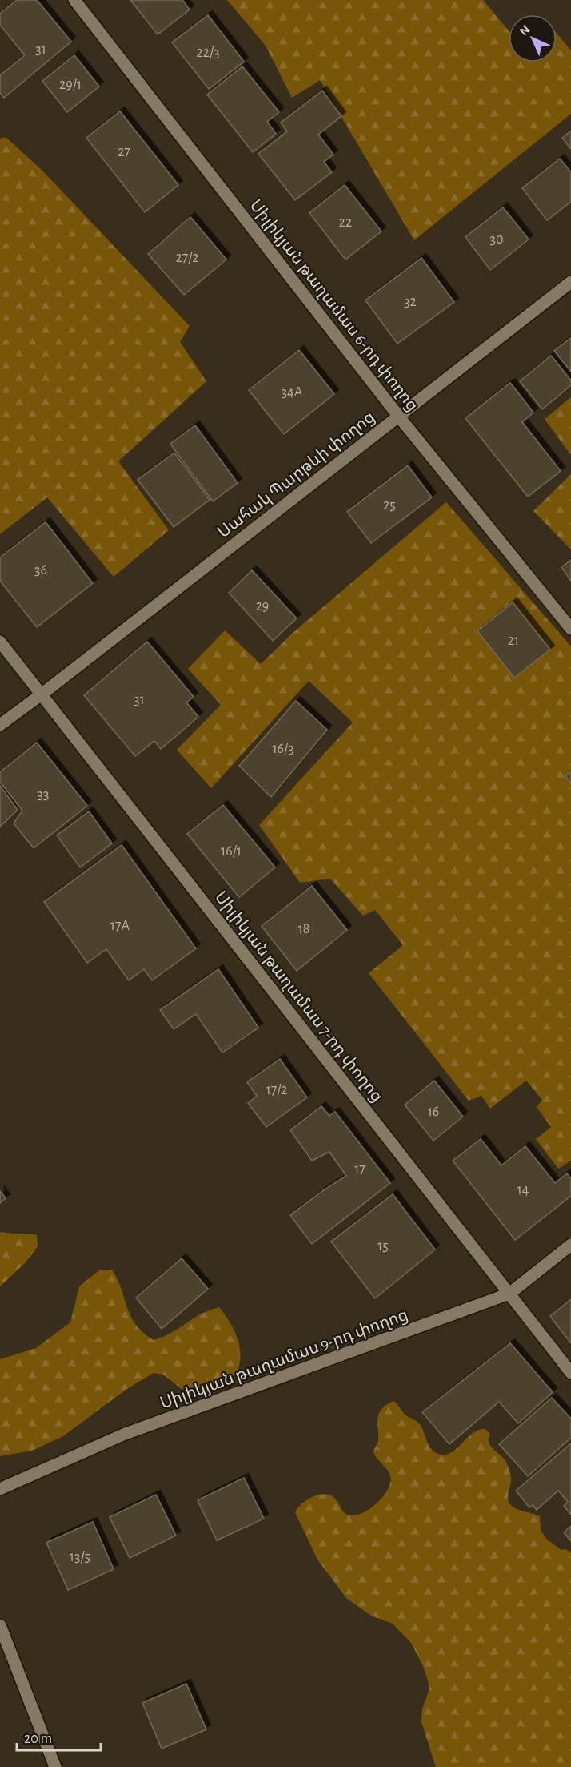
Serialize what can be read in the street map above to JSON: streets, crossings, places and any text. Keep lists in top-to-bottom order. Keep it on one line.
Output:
{"streets":{"street":["Սիլիկյան թաղամաս 6-րդ փողոց","Սահակ Պարթևի փողոց","Սիլիկյան թաղամաս 7-րդ փողոց","Սիլիկյան թաղամաս 9-րդ փողոց"]},"crossings":[["Սիլիկյան թաղամաս 6-րդ փողոց","Սահակ Պարթևի փողոց"],["Սահակ Պարթևի փողոց","Սիլիկյան թաղամաս 7-րդ փողոց"],["Սիլիկյան թաղամաս 7-րդ փողոց","Սիլիկյան թաղամաս 9-րդ փողոց"]],"house_numbers":["31","22/3","29/1","27","22","30","27/2","32","34А","25","36","29","21","31","16/3","33","16/1","17А","18","17/2","16","17","14","15","13/5"],"scale_bar":"20 m","north":"top left"}
